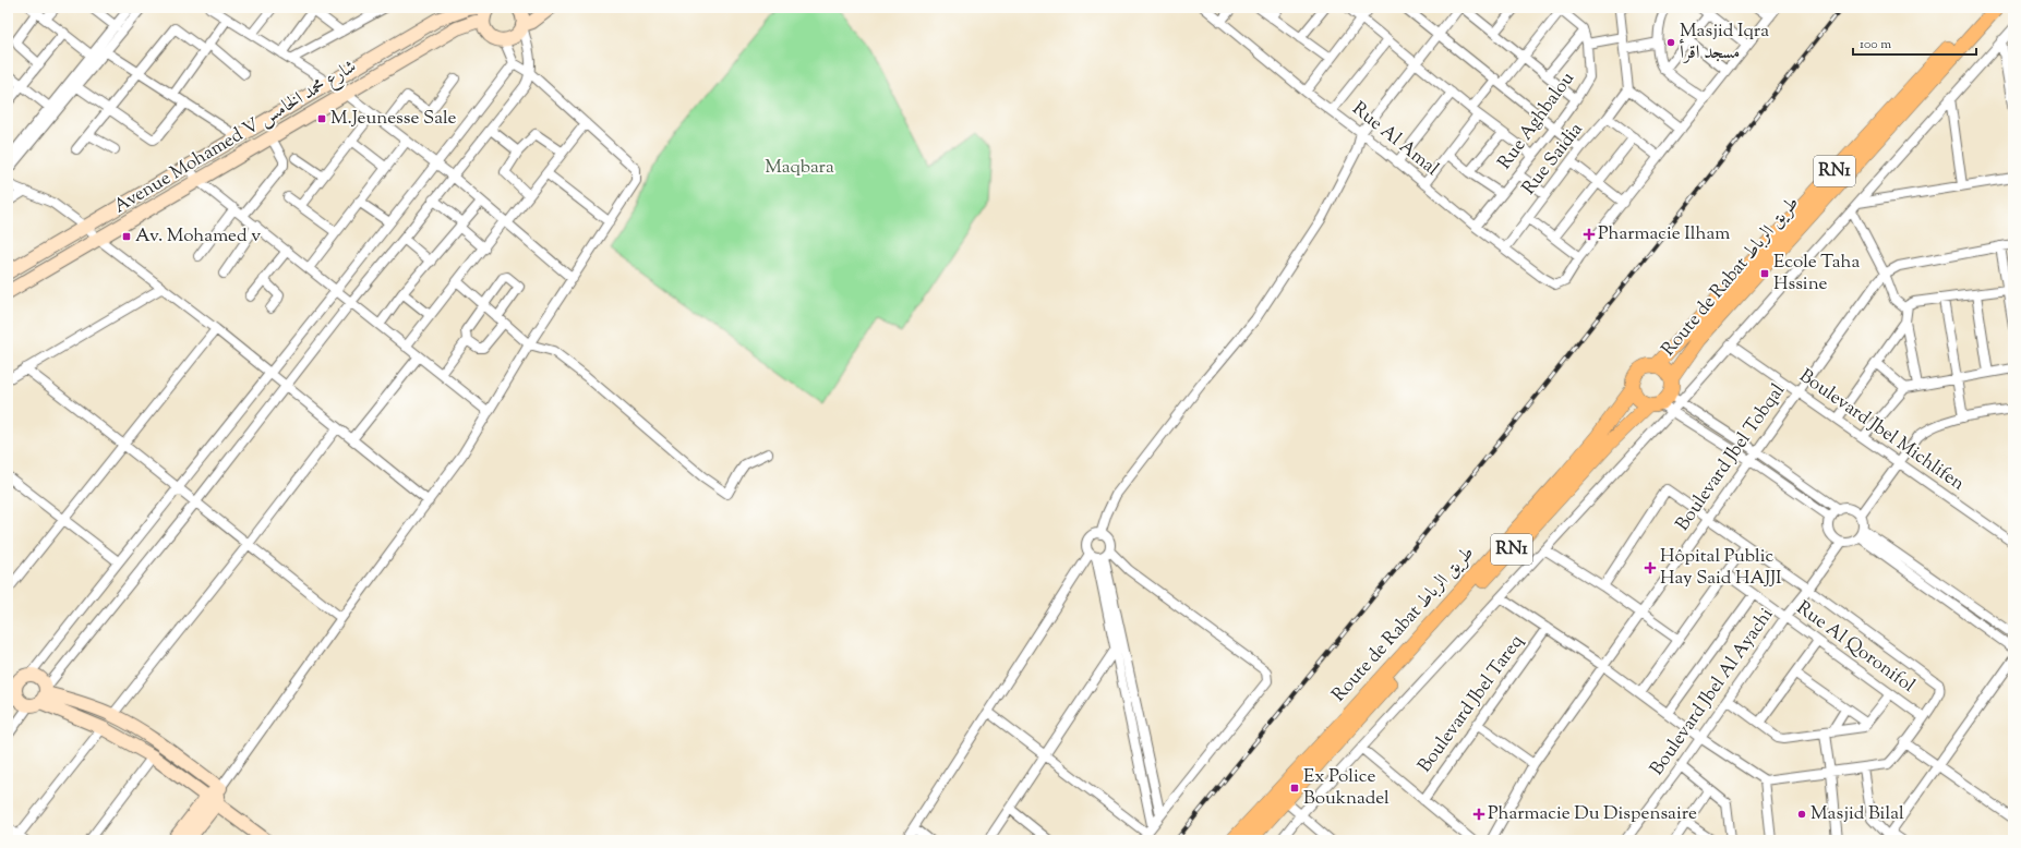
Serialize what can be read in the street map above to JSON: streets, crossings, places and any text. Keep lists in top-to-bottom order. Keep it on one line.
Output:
{"streets":{"main road":["RN1","Route de Rabat طريق الرباط"],"street":["Rue Aghbalou","Avenue Mohamed V شارع محمد الخامس","Rue Al Amal","Rue Saidia","Boulevard Jbel Michlifen","Boulevard Jbel Tobqal","Rue Al Qoronifol","Boulevard Jbel Al Ayachi","Boulevard Jbel Tareq"]},"crossings":[["Rue Aghbalou","Rue Al Amal"],["Rue Al Amal","Rue Saidia"],["RN1","Route de Rabat طريق الرباط"],["Boulevard Jbel Michlifen","Boulevard Jbel Tobqal"],["Rue Al Qoronifol","Boulevard Jbel Al Ayachi"]],"parks":["Maqbara"],"places":{"other":["Masjid Iqra مسجد اقرأ","Masjid Bilal"],"transit":["M.Jeunesse Sale","Av. Mohamed v","Ecole Taha Hssine","Ex Police Bouknadel"],"health":["Pharmacie Ilham","Hôpital Public Hay Said HAJJI","Pharmacie Du Dispensaire"]},"scale_bar":"100 m"}
